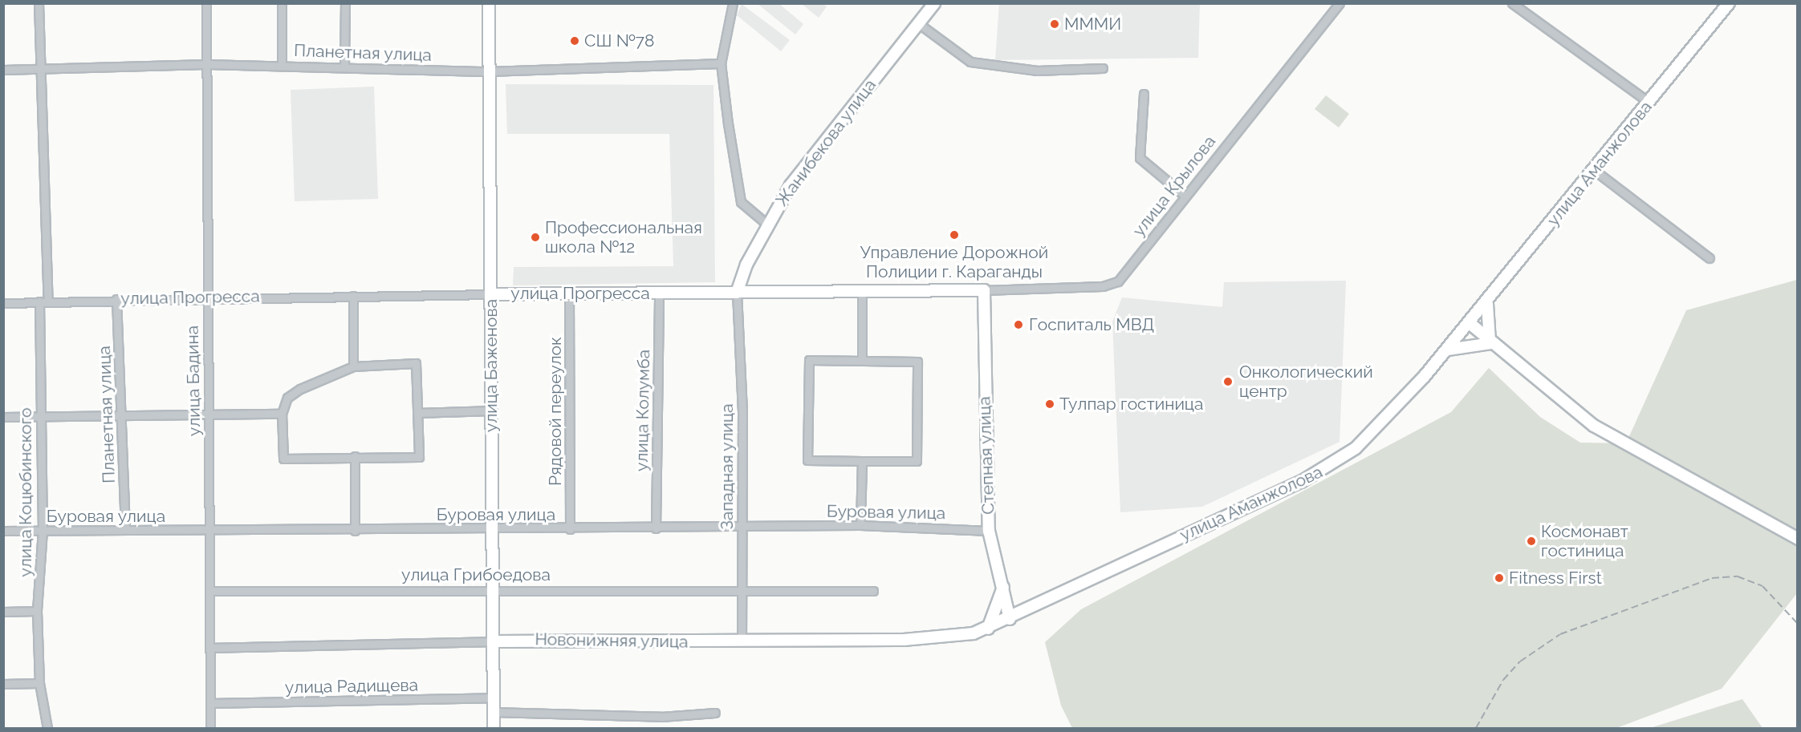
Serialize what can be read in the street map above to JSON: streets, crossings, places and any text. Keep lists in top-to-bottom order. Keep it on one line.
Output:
{"streets":{"main road":["Жанибекова улица","улица Аманжолова","улица Прогресса","улица Баженова","Степная улица","Новонижняя улица"],"street":["Планетная улица","улица Крылова","улица Бадина","улица Колумба","Рядовой переулок","Западная улица","улица Коцюбинского","Буровая улица","улица Грибоедова","улица Радищева"]},"crossings":[["Планетная улица","улица Прогресса"],["Планетная улица","улица Баженова"],["Планетная улица","улица Бадина"],["Планетная улица","Буровая улица"],["Жанибекова улица","улица Прогресса"],["Жанибекова улица","Западная улица"],["улица Аманжолова","Степная улица"],["улица Аманжолова","Новонижняя улица"],["улица Крылова","улица Прогресса"],["улица Крылова","Степная улица"],["улица Прогресса","улица Баженова"],["улица Прогресса","улица Бадина"],["улица Прогресса","улица Колумба"],["улица Прогресса","Рядовой переулок"],["улица Прогресса","Степная улица"],["улица Прогресса","Западная улица"],["улица Прогресса","улица Коцюбинского"],["улица Баженова","Буровая улица"],["улица Баженова","улица Грибоедова"],["улица Баженова","Новонижняя улица"],["улица Баженова","улица Радищева"],["улица Бадина","Буровая улица"],["улица Бадина","улица Грибоедова"],["улица Бадина","Новонижняя улица"],["улица Бадина","улица Радищева"],["улица Колумба","Буровая улица"],["Рядовой переулок","Буровая улица"],["Степная улица","Буровая улица"],["Степная улица","Новонижняя улица"],["Западная улица","Буровая улица"],["Западная улица","улица Грибоедова"],["Западная улица","Новонижняя улица"],["улица Коцюбинского","Буровая улица"]],"places":["МММИ","СШ №78","Управление Дорожной Полиции г. Караганды","Профессиональная школа №12","Госпиталь МВД","Онкологический центр","Тулпар гостиница","Космонавт гостиница","Fitness First"]}
